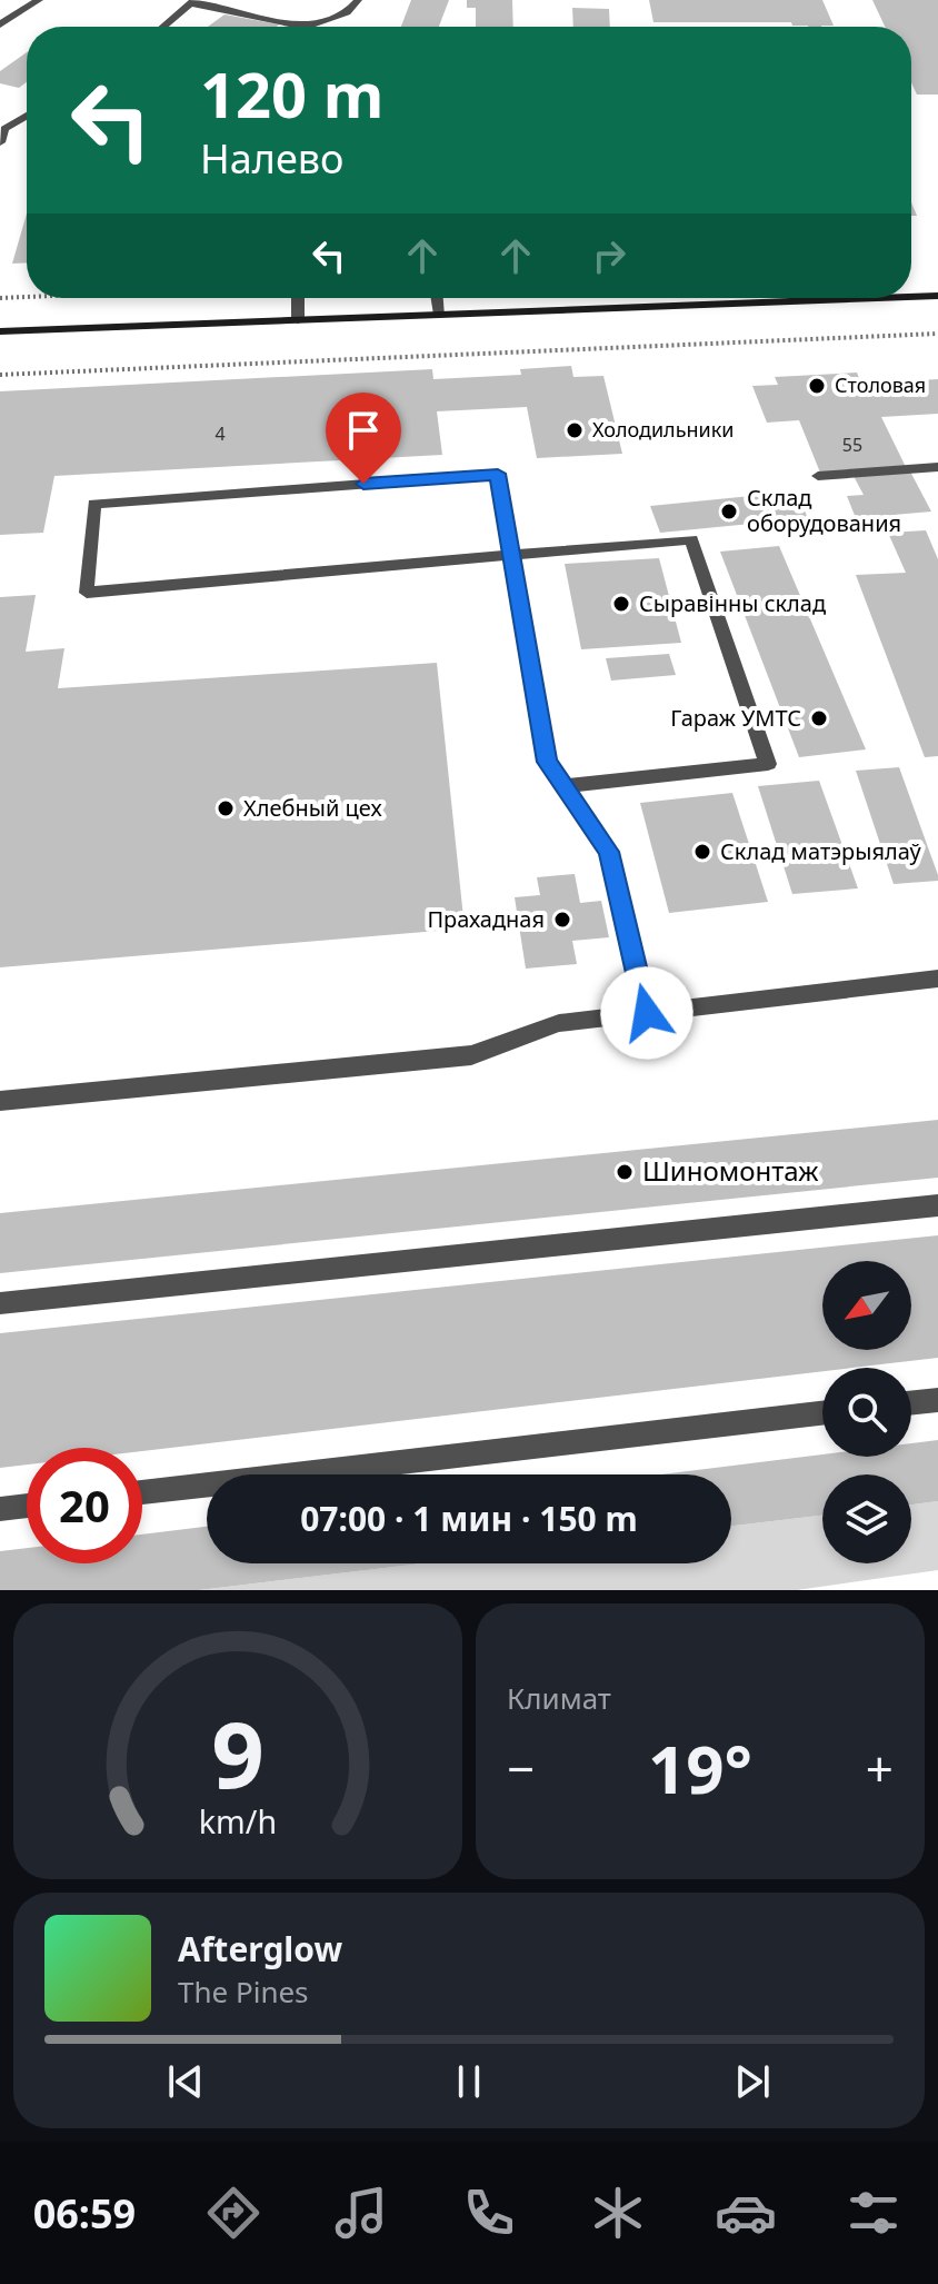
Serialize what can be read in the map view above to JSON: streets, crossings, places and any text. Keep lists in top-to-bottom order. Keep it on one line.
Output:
{"places":["Столовая","Холодильники","Склад оборудования","Сыравінны склад","Гараж УМТС","Хлебный цех","Склад матэрыялаў","Прахадная","Шиномонтаж"],"house_numbers":["4","55"],"north":"bottom left","page":{"turn":["120 m","Налево"],"limit":"20","trip":"07:00 · 1 мин · 150 m","tile":"Климат","heat":["−","19°","+"],"song":["Afterglow","The Pines"],"tabs":"06:59","gauge":["9","km/h"]}}
